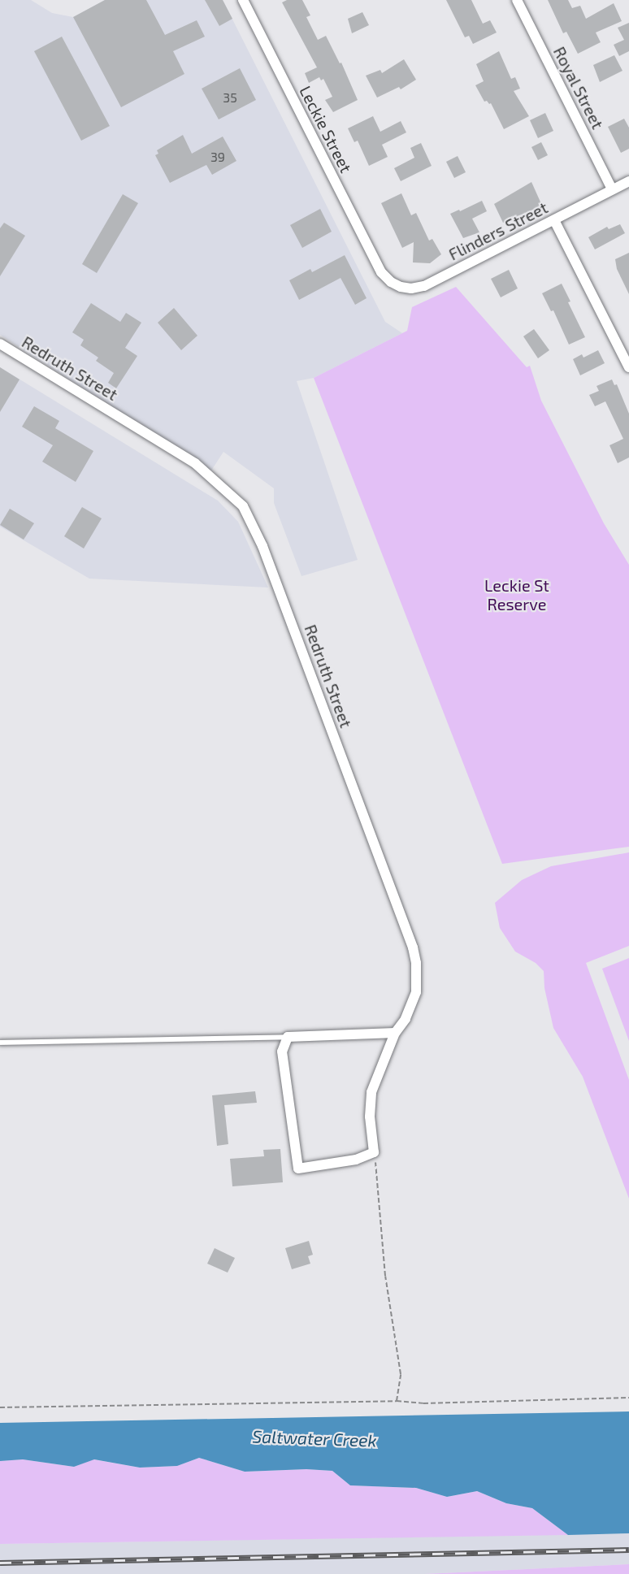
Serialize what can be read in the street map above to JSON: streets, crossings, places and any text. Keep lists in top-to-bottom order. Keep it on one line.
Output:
{"streets":{"street":["Royal Street","Leckie Street","Flinders Street","Redruth Street"]},"crossings":[["Royal Street","Flinders Street"],["Leckie Street","Flinders Street"]],"water":["Saltwater Creek"],"parks":["Leckie St Reserve"],"house_numbers":["35","39"]}
